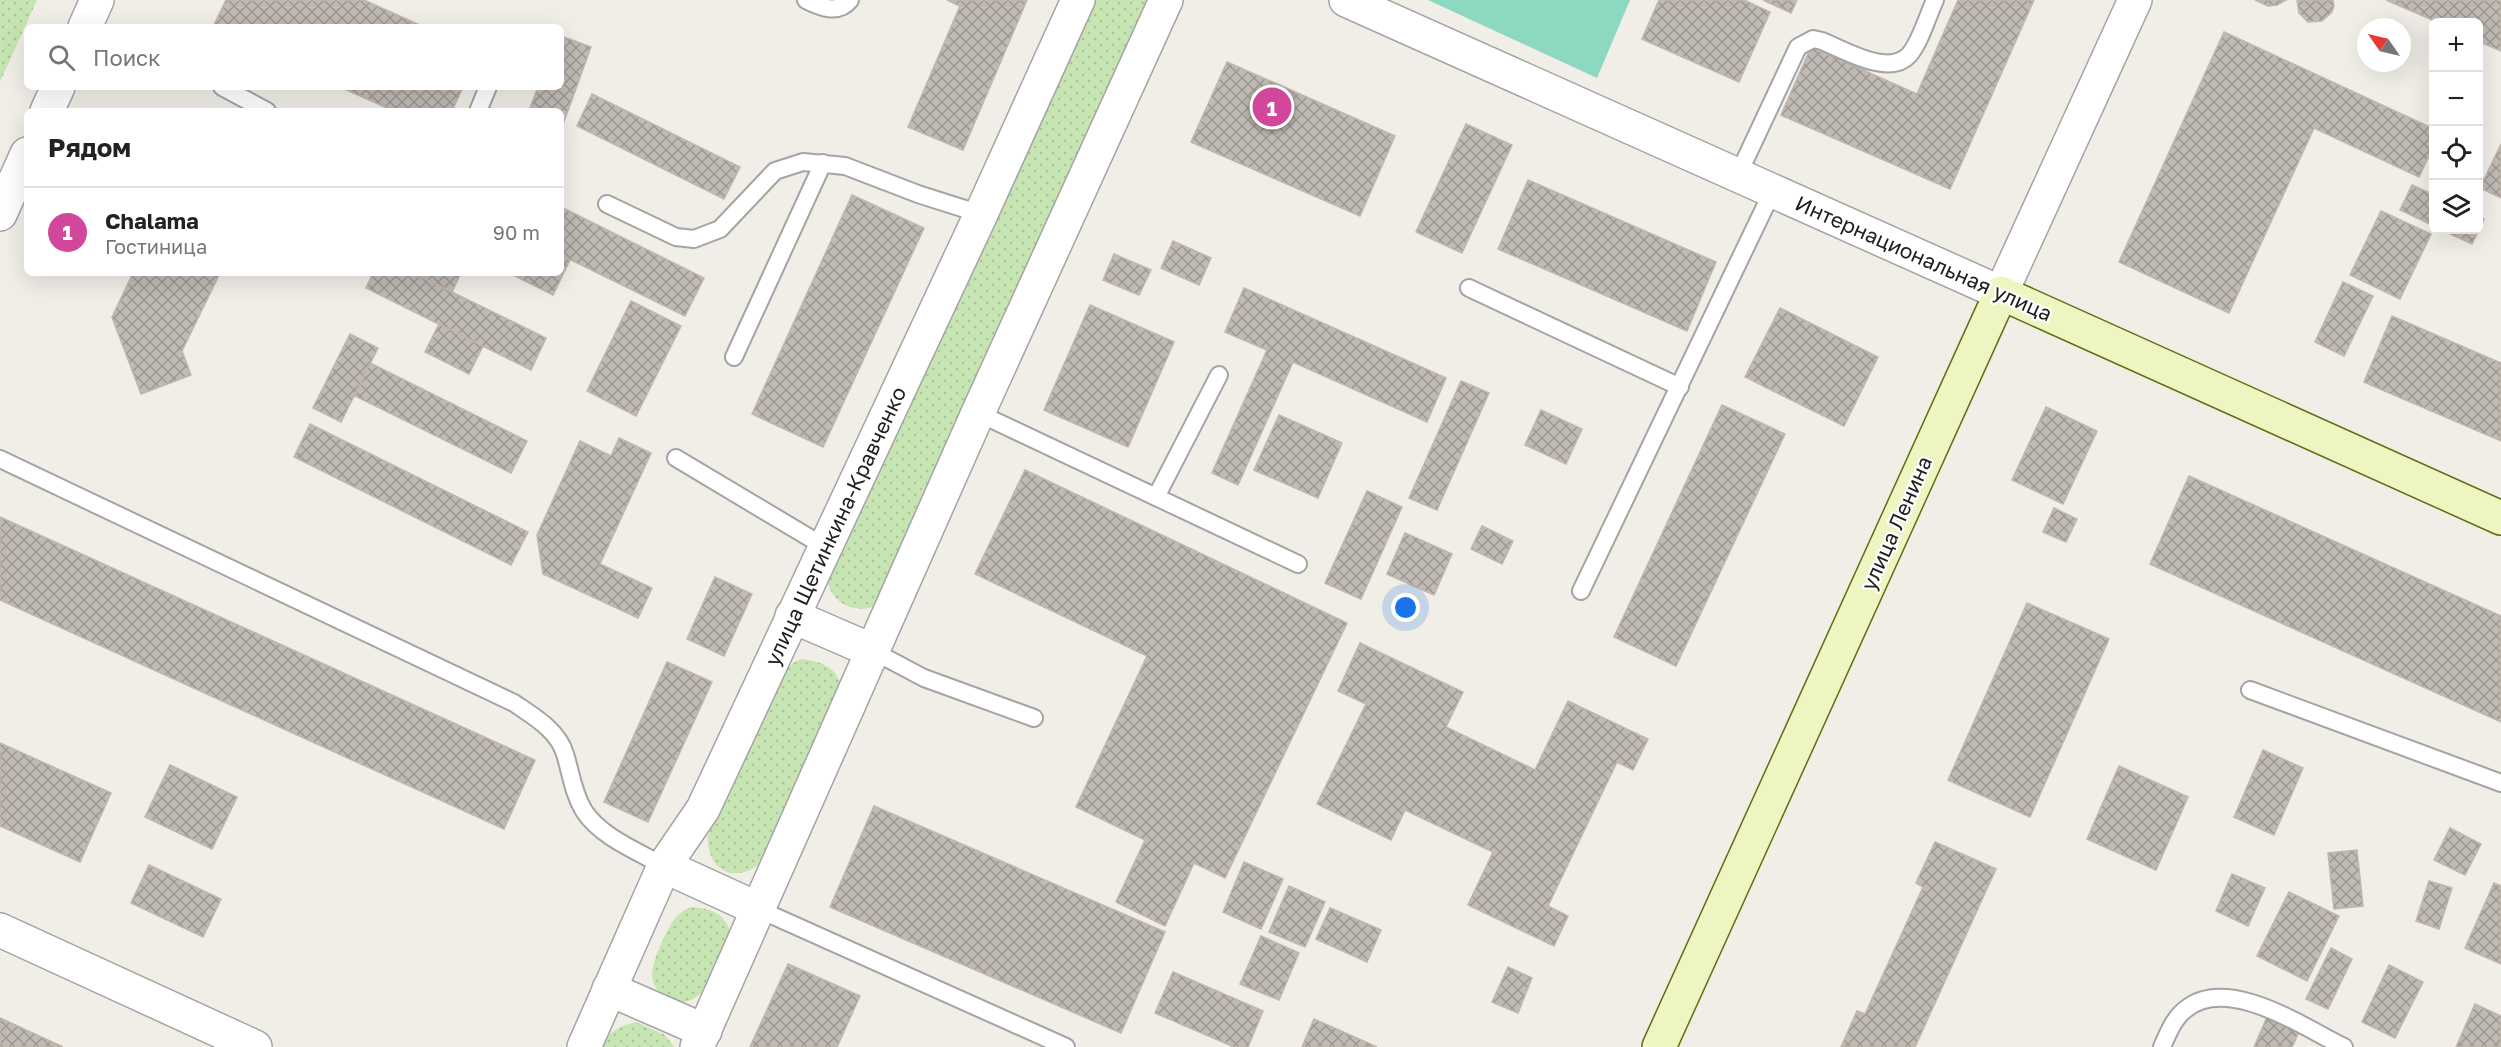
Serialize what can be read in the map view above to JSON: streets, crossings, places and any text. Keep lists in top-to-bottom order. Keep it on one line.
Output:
{"streets":{"street":["Интернациональная улица","улица Ленина","улица Щетинкина-Кравченко"]},"crossings":[["Интернациональная улица","улица Ленина"]],"north":"top left","page":{"map_buttons":["+","−"],"search":"Поиск","pins":"1","heading":"Рядом","list":[{"mark":"1","name":"Chalama","note":"Гостиница","value":"90 m"}]}}
